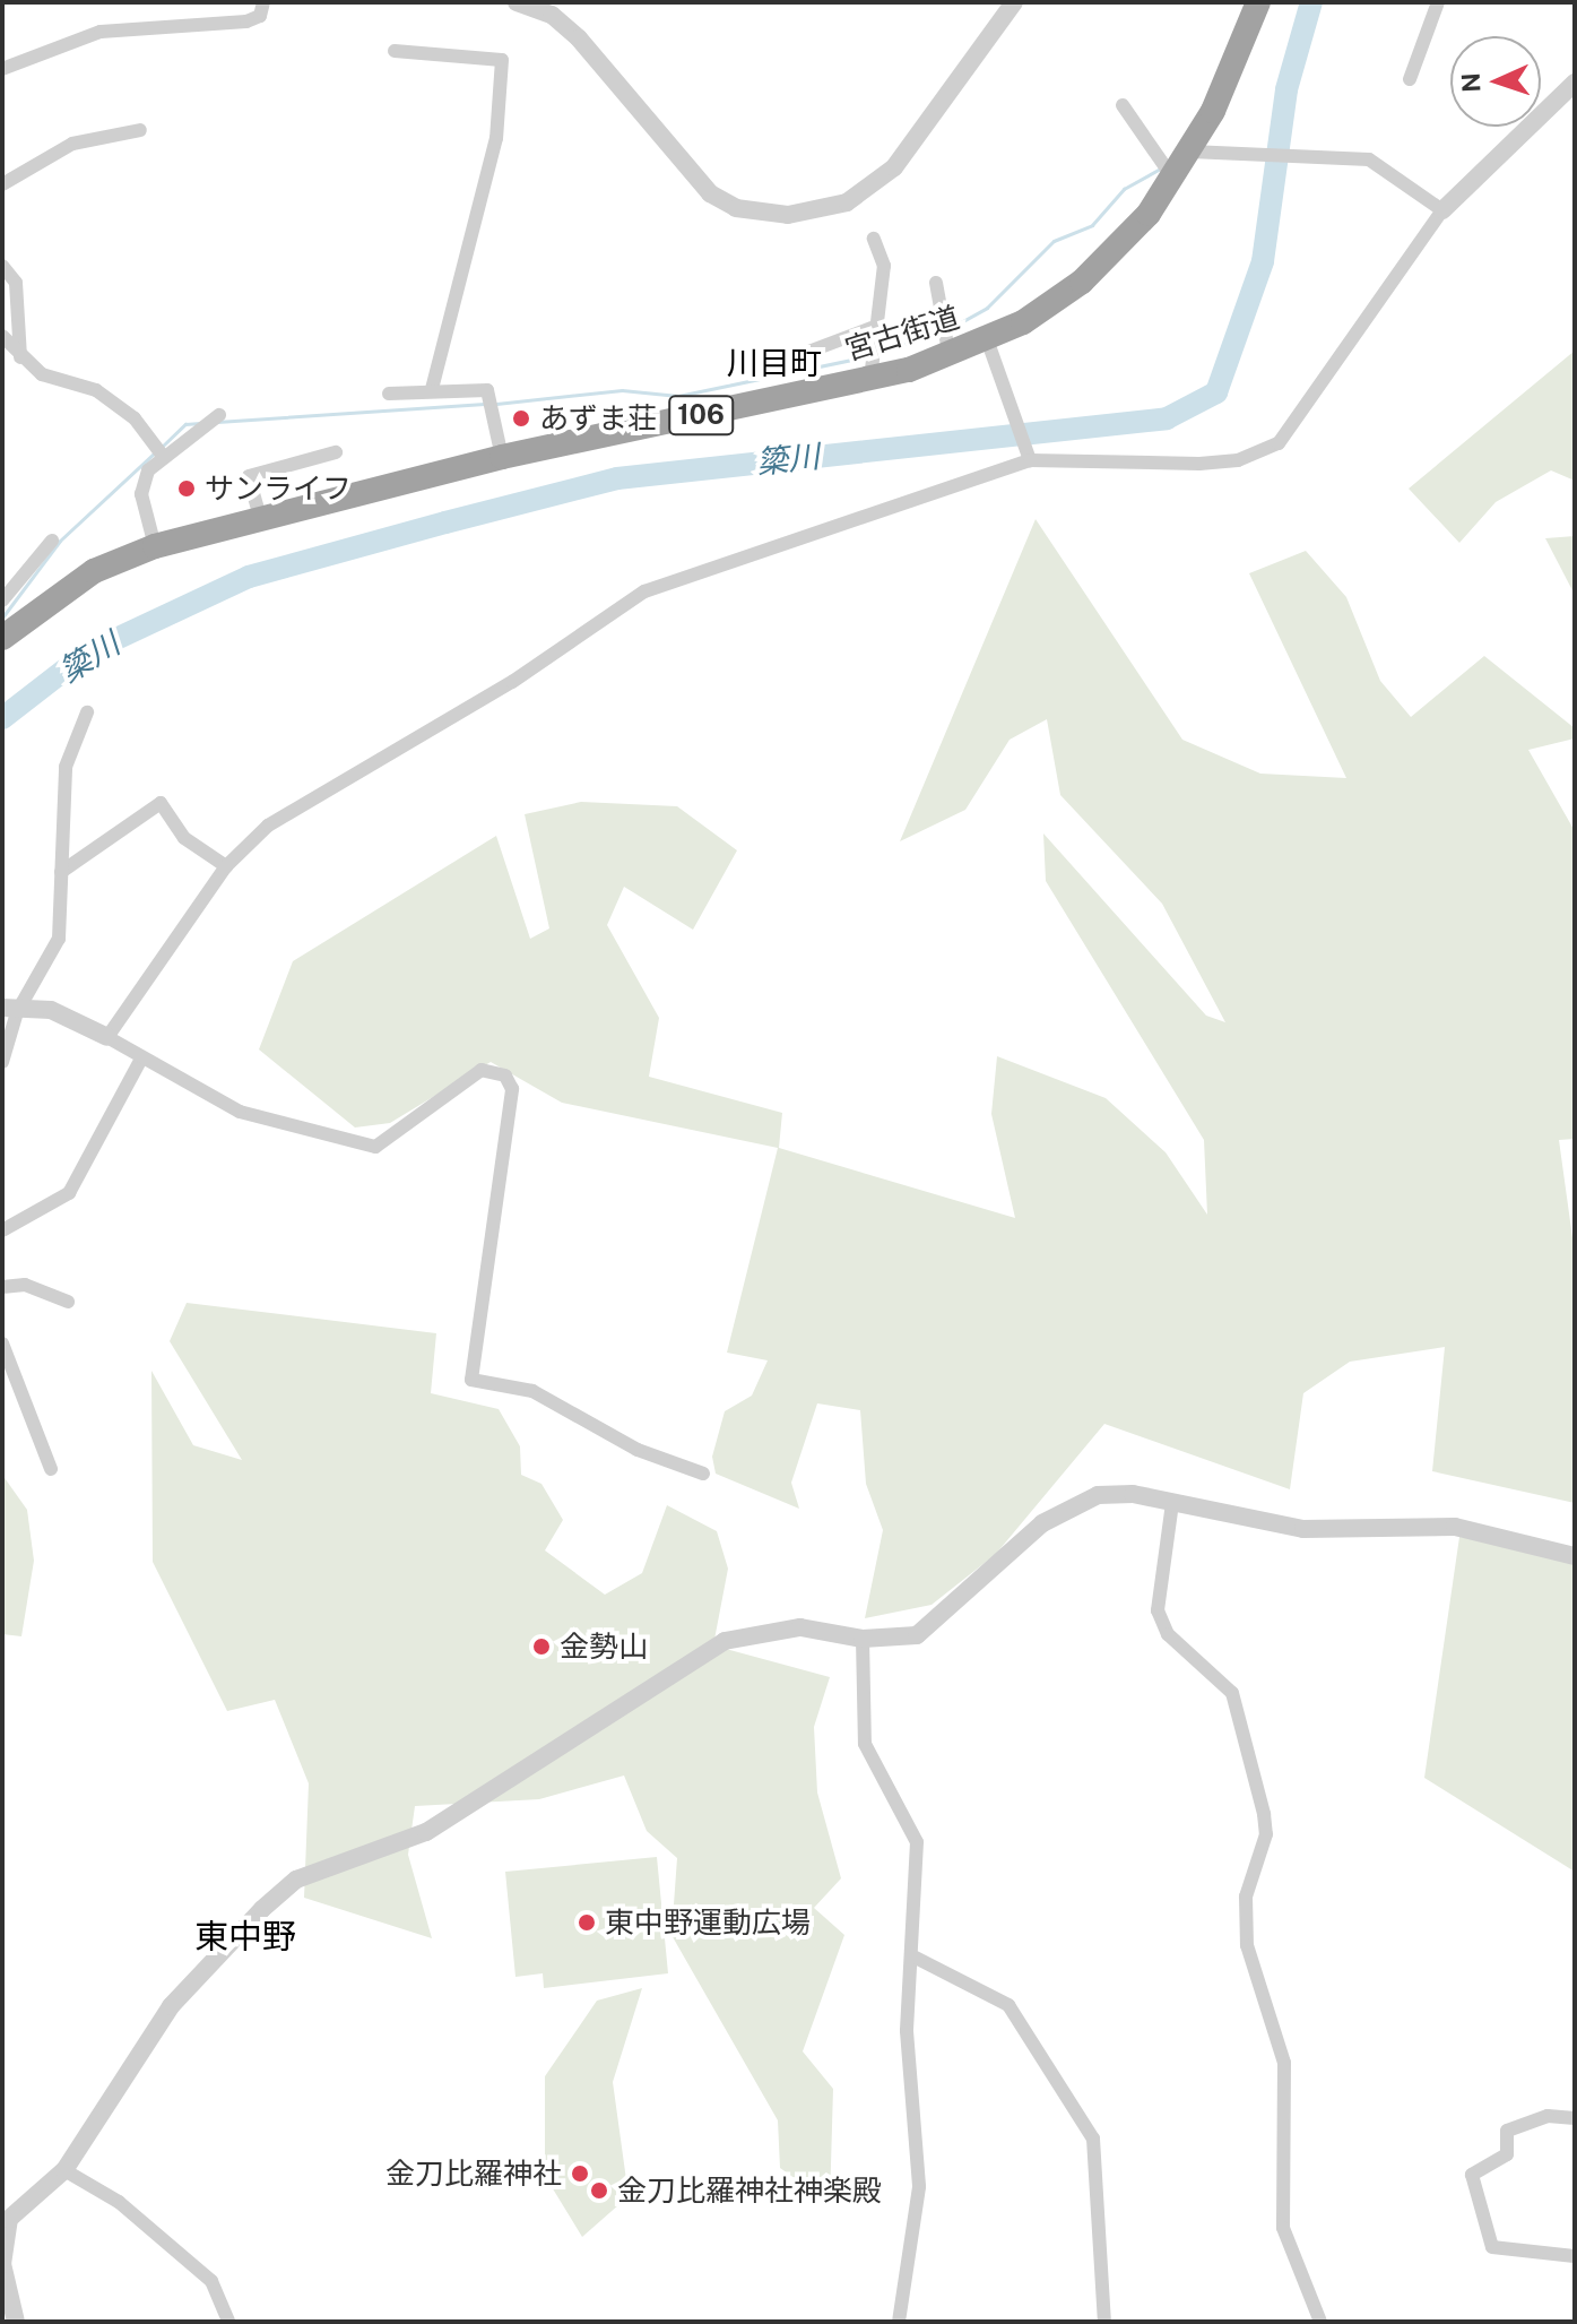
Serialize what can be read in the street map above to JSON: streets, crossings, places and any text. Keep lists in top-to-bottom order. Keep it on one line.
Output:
{"streets":{"highway":["宮古街道","106"]},"districts":["川目町","東中野"],"water":["簗川"],"places":["あずま荘","サンライフ","金勢山","東中野運動広場","金刀比羅神社","金刀比羅神社神楽殿"],"north":"left"}
